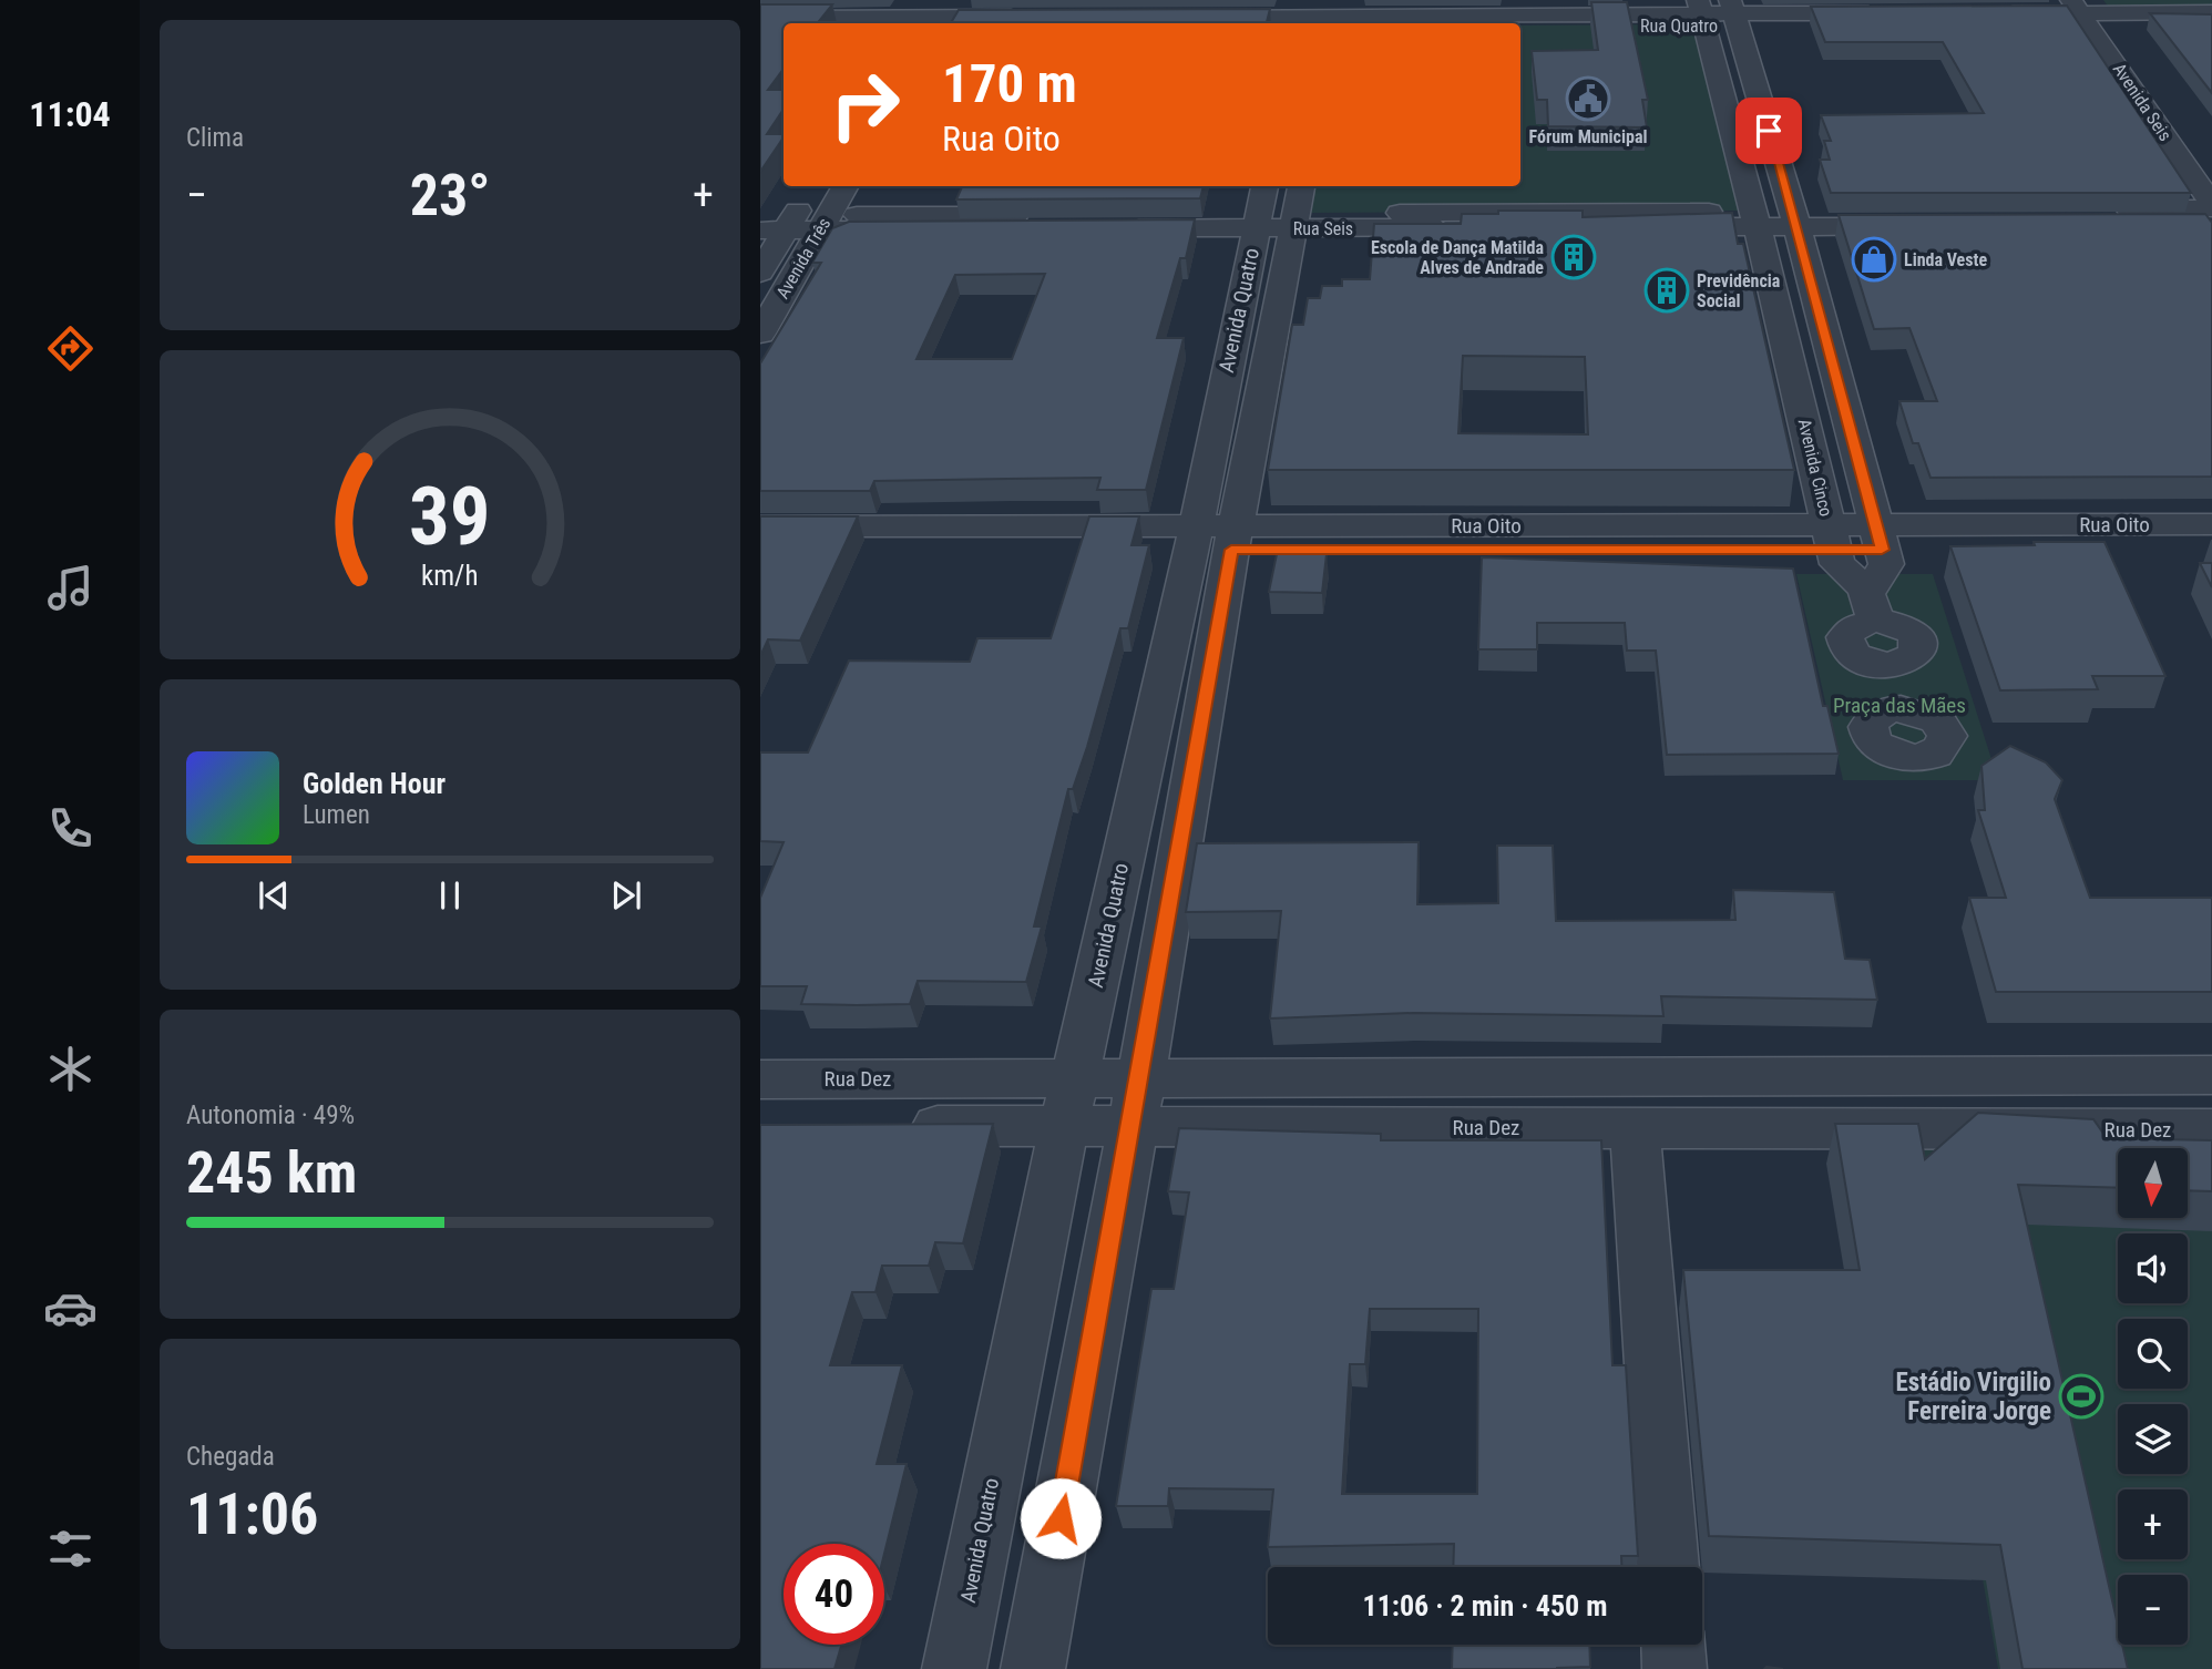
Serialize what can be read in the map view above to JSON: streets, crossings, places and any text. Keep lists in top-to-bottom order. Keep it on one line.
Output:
{"streets":{"street":["Rua Quatro","Avenida Seis","Rua Seis","Avenida Três","Avenida Quatro","Avenida Cinco","Rua Oito","Rua Dez"]},"crossings":[["Rua Quatro","Avenida Cinco"],["Rua Seis","Avenida Quatro"],["Rua Seis","Avenida Cinco"],["Avenida Quatro","Rua Oito"],["Avenida Quatro","Rua Dez"],["Avenida Cinco","Rua Oito"]],"parks":["Praça das Mães"],"places":{"public building":["Fórum Municipal"],"building":["Escola de Dança Matilda Alves de Andrade","Previdência Social"],"shop":["Linda Veste"],"sports":["Estádio Virgilio Ferreira Jorge"]},"north":"bottom","page":{"tabs":"11:04","tile":["Clima",["Autonomia · 49%","245 km"],["Chegada","11:06"]],"turn":["170 m","Rua Oito"],"heat":["−","23°","+"],"song":["Golden Hour","Lumen"],"map_buttons":["+","−"],"limit":"40","trip":"11:06 · 2 min · 450 m","gauge":["39","km/h"]}}
